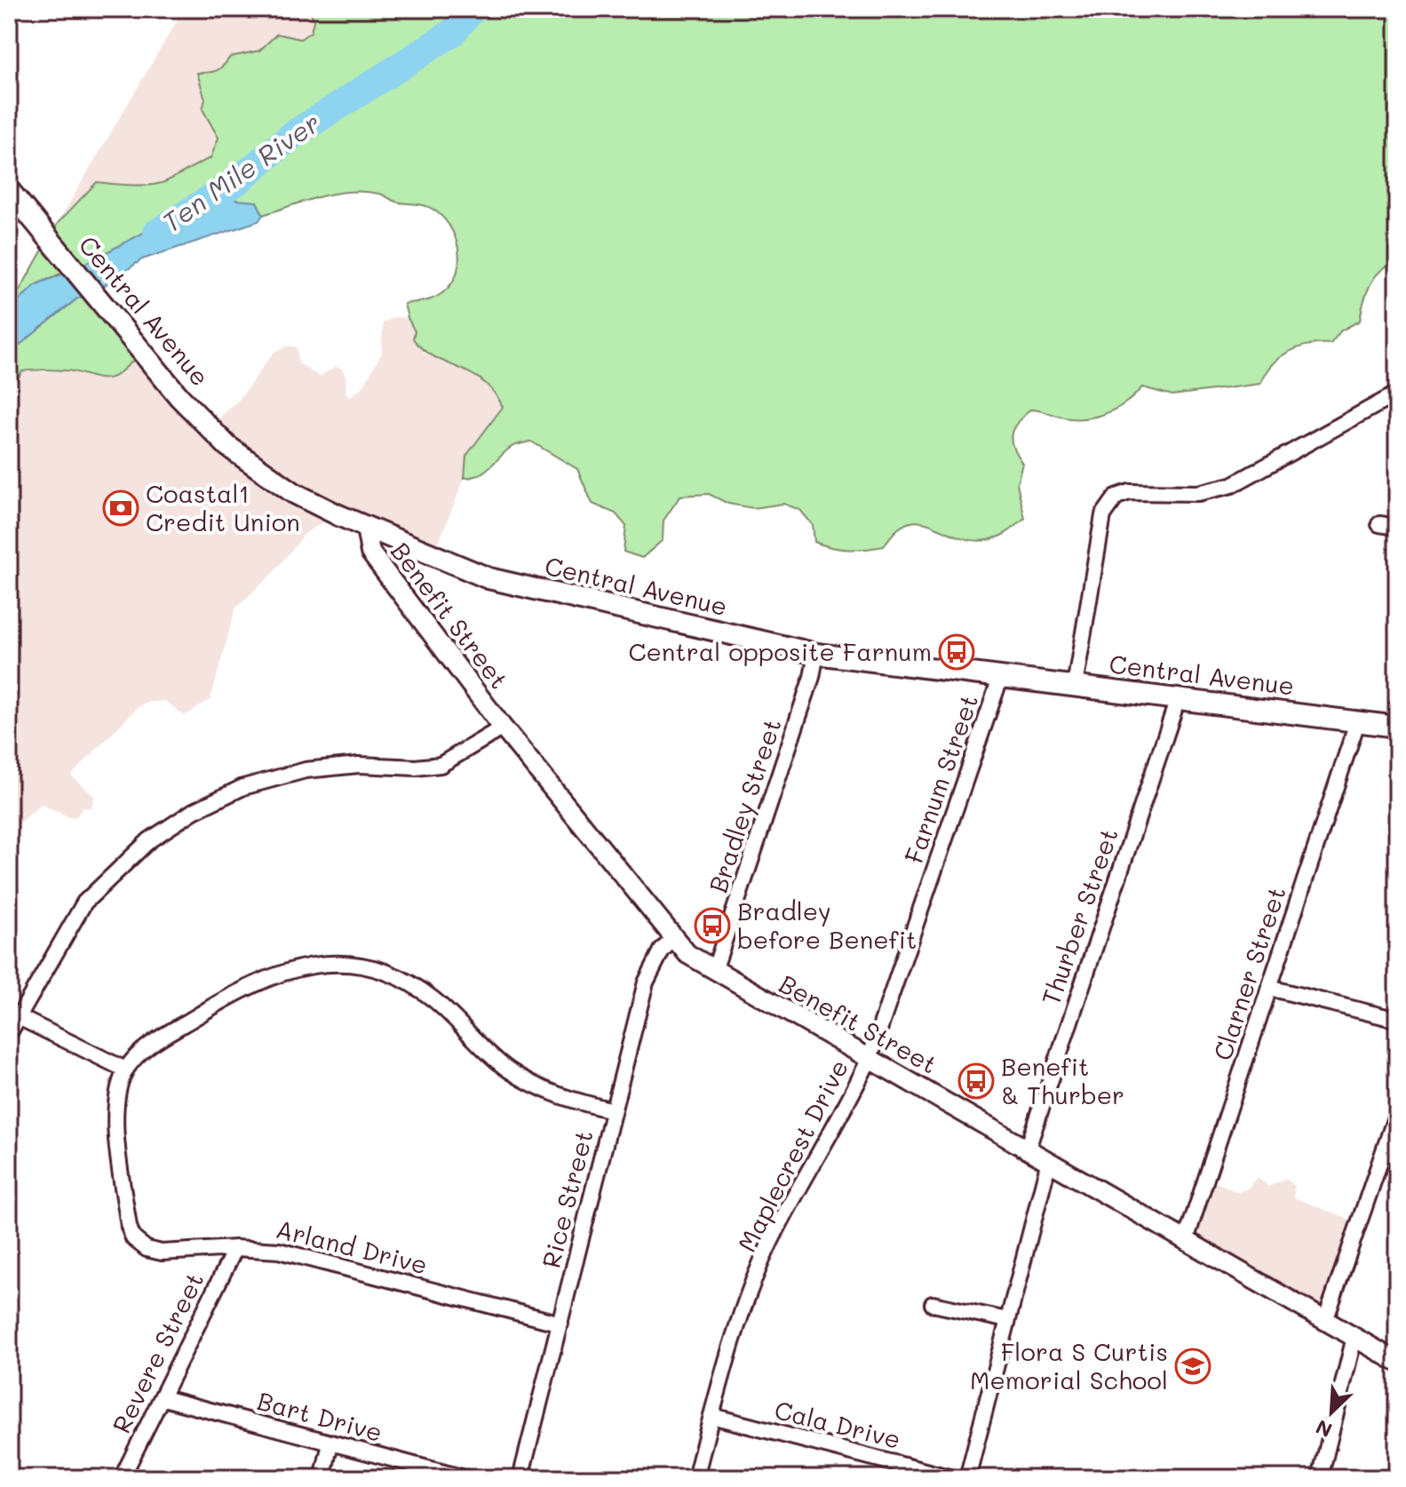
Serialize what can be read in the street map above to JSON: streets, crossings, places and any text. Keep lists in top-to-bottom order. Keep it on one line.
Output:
{"streets":{"main road":["Central Avenue"],"street":["Benefit Street","Farnum Street","Bradley Street","Thurber Street","Clarner Street","Maplecrest Drive","Rice Street","Arland Drive","Revere Street","Bart Drive","Cala Drive"]},"crossings":[["Central Avenue","Benefit Street"],["Central Avenue","Farnum Street"],["Central Avenue","Bradley Street"],["Central Avenue","Thurber Street"],["Central Avenue","Clarner Street"],["Benefit Street","Farnum Street"],["Benefit Street","Bradley Street"],["Benefit Street","Thurber Street"],["Benefit Street","Clarner Street"],["Benefit Street","Maplecrest Drive"],["Benefit Street","Rice Street"],["Farnum Street","Maplecrest Drive"],["Maplecrest Drive","Cala Drive"],["Rice Street","Arland Drive"],["Arland Drive","Revere Street"],["Revere Street","Bart Drive"]],"water":["Ten Mile River"],"places":{"bank":["Coastal1 Credit Union"],"bus stop":["Central opposite Farnum","Bradley before Benefit","Benefit & Thurber"],"school or university":["Flora S Curtis Memorial School"]},"north":"bottom left"}
